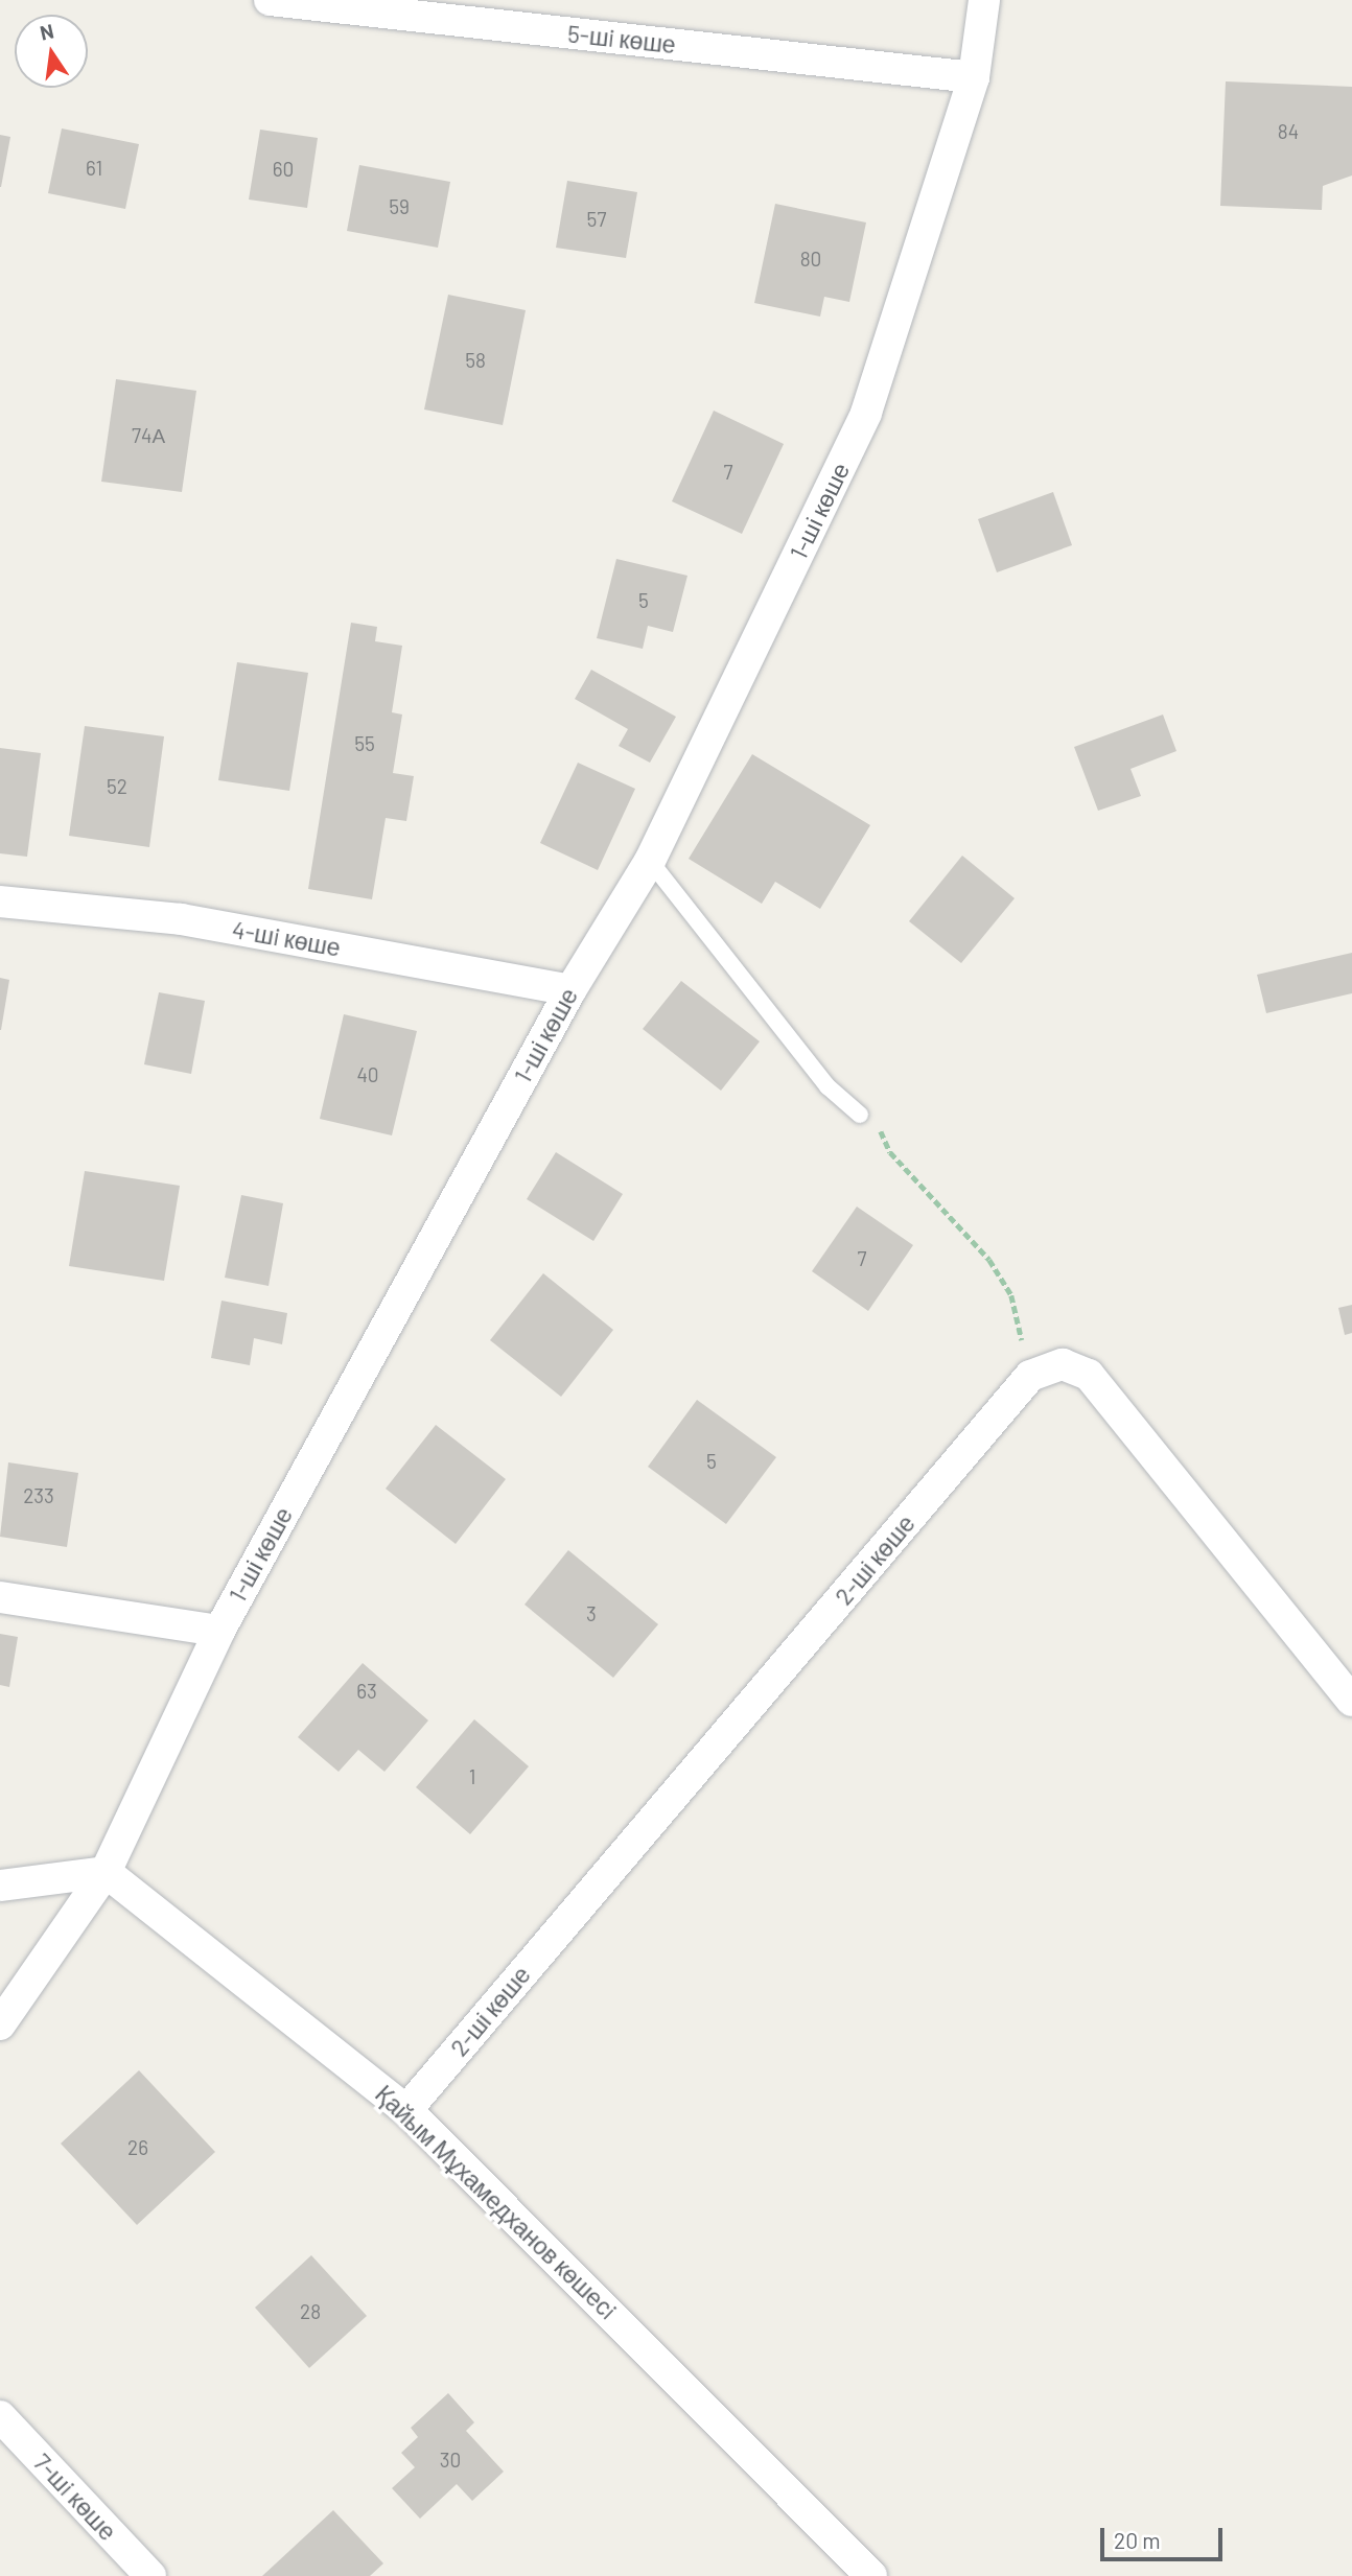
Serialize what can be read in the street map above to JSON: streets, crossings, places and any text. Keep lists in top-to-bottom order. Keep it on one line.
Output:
{"streets":{"street":["5-шi көше","1-ші көше","4-шi көше","2-ші көше","Қайым Мұхамедханов көшесi","7-шi көше"]},"crossings":[["5-шi көше","1-ші көше"],["1-ші көше","4-шi көше"],["1-ші көше","Қайым Мұхамедханов көшесi"],["2-ші көше","Қайым Мұхамедханов көшесi"]],"house_numbers":["84","61","60","59","57","80","58","74А","7","5","55","52","40","7","5","233","3","63","1","26","28","30"],"scale_bar":"20 m","north":"top"}
